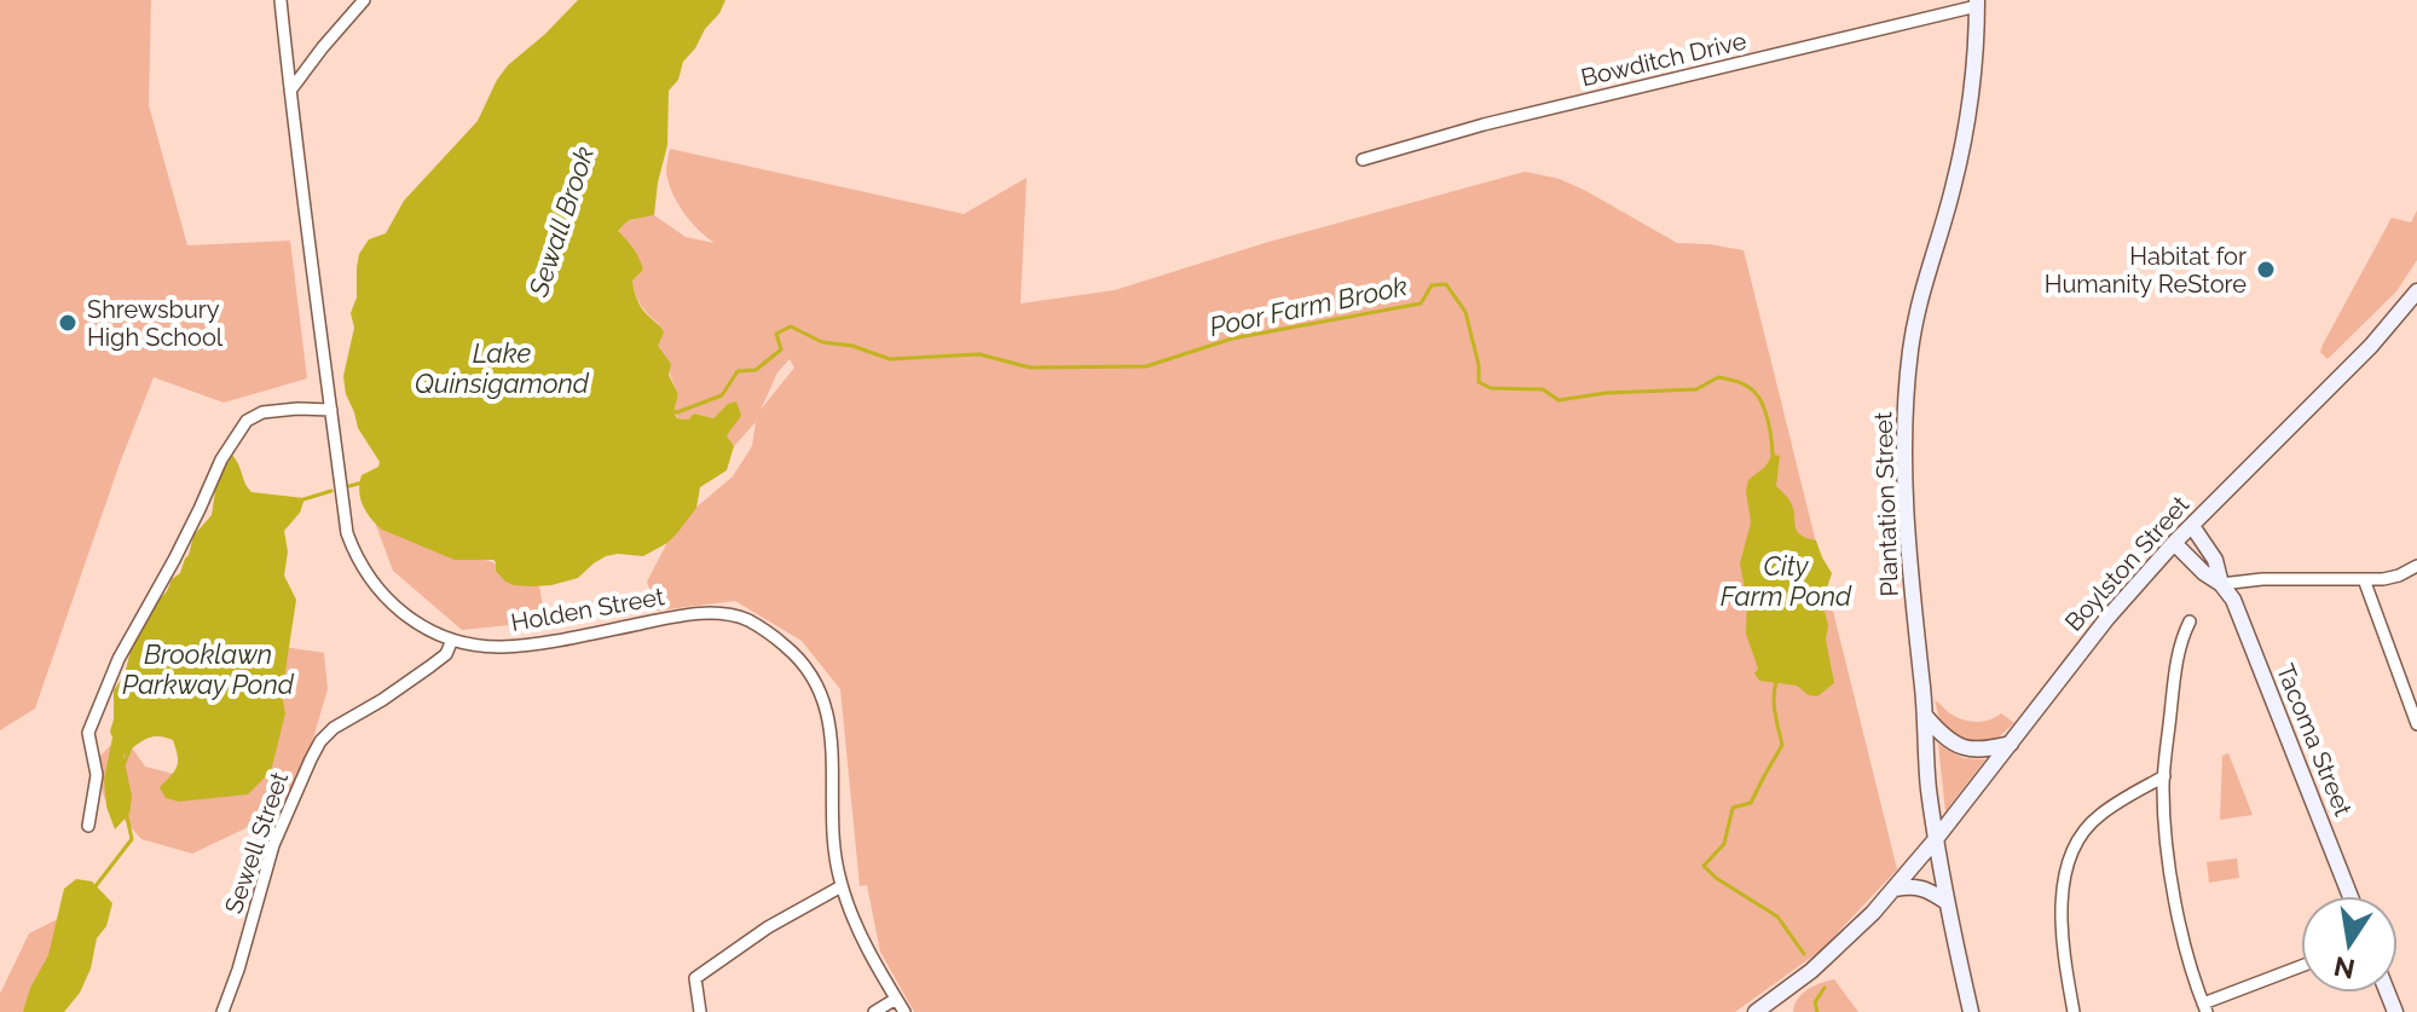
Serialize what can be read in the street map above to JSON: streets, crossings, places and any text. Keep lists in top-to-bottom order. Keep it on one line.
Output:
{"streets":{"main road":["Plantation Street","Boylston Street","Tacoma Street"],"street":["Bowditch Drive","Holden Street","Sewell Street"]},"crossings":[["Bowditch Drive","Plantation Street"],["Plantation Street","Boylston Street"],["Boylston Street","Tacoma Street"],["Holden Street","Sewell Street"]],"water":["Sewall Brook","Poor Farm Brook","Lake Quinsigamond","City Farm Pond","Brooklawn Parkway Pond"],"places":["Habitat for Humanity ReStore","Shrewsbury High School"],"north":"bottom"}
